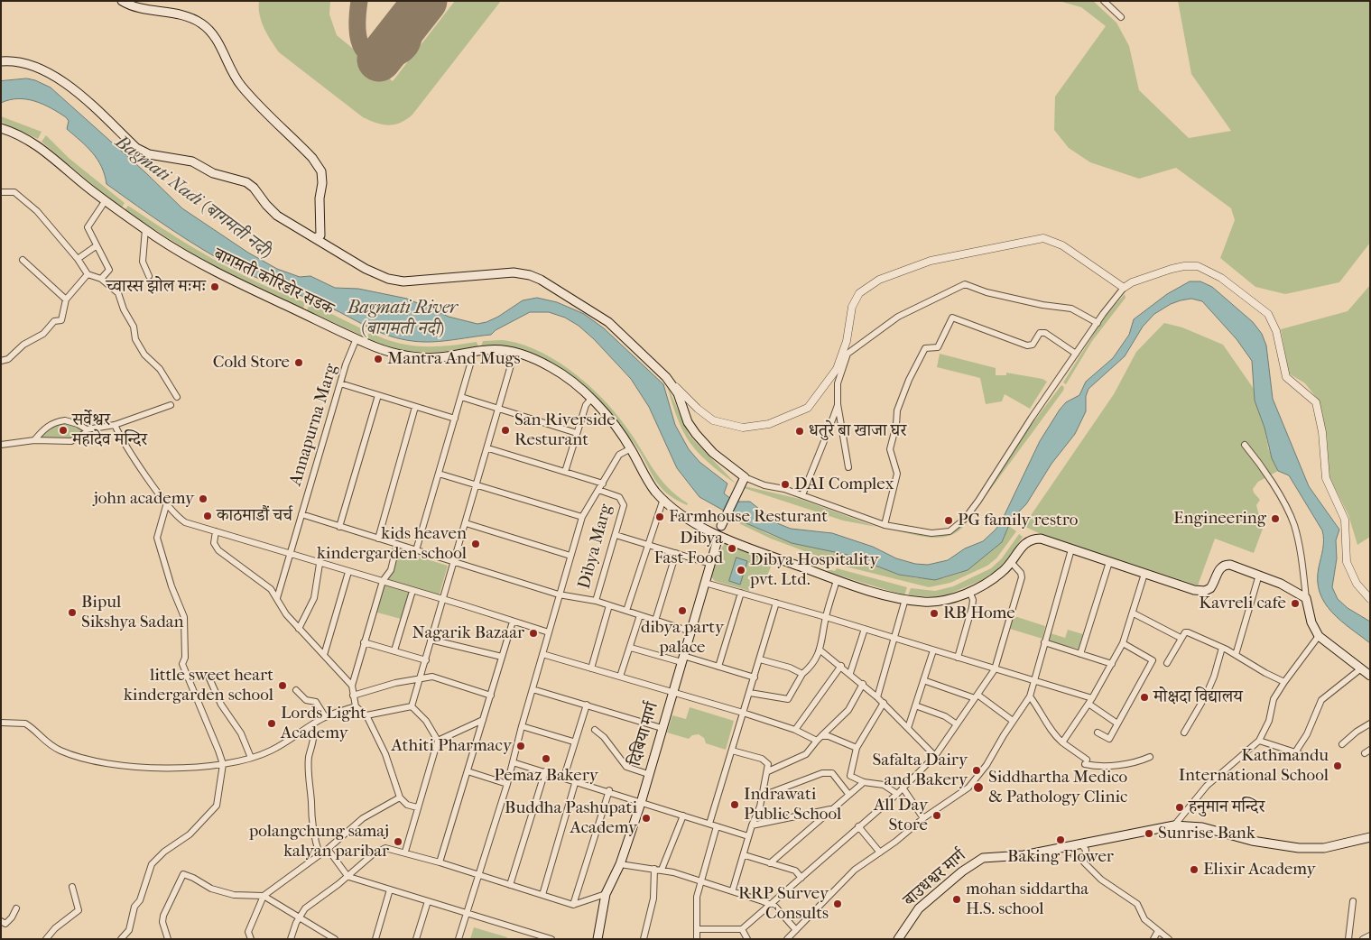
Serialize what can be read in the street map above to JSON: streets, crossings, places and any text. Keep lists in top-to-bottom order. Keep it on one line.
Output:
{"streets":{"main road":["बागमती कोरिडोर सडक","दिबिया मार्ग","बाउधश्वर मार्ग"],"street":["Annapurna Marg","Dibya Marg"]},"crossings":[["बागमती कोरिडोर सडक","Annapurna Marg"],["बागमती कोरिडोर सडक","दिबिया मार्ग"]],"water":["Bagmati Nadi (बागमती नदी)","Bagmati River (बागमती नदी)"],"places":["च्वास्स झोल मःमः","Mantra And Mugs","Cold Store","सर्वेश्वर महादेव मन्दिर","San Riverside Resturant","धतुरे बा खाजा घर","DAI Complex","john academy","काठमाडौं चर्च","Farmhouse Resturant","Engineering","PG family restro","kids heaven kindergarden school","Dibya Fast Food","Dibya Hospitality pvt. Ltd.","Kavreli cafe","dibya party palace","Bipul Sikshya Sadan","RB Home","Nagarik Bazaar","little sweet heart kindergarden school","मोक्षदा विद्यालय","Lords Light Academy","Athiti Pharmacy","Pemaz Bakery","Kathmandu International School","Safalta Dairy and Bakery","Siddhartha Medico & Pathology Clinic","Indrawati Public School","हनुमान मन्दिर","All Day Store","Buddha Pashupati Academy","Sunrise Bank","Baking Flower","polangchung samaj kalyan paribar","Elixir Academy","mohan siddartha H.S. school","RRP Survey Consults"]}
